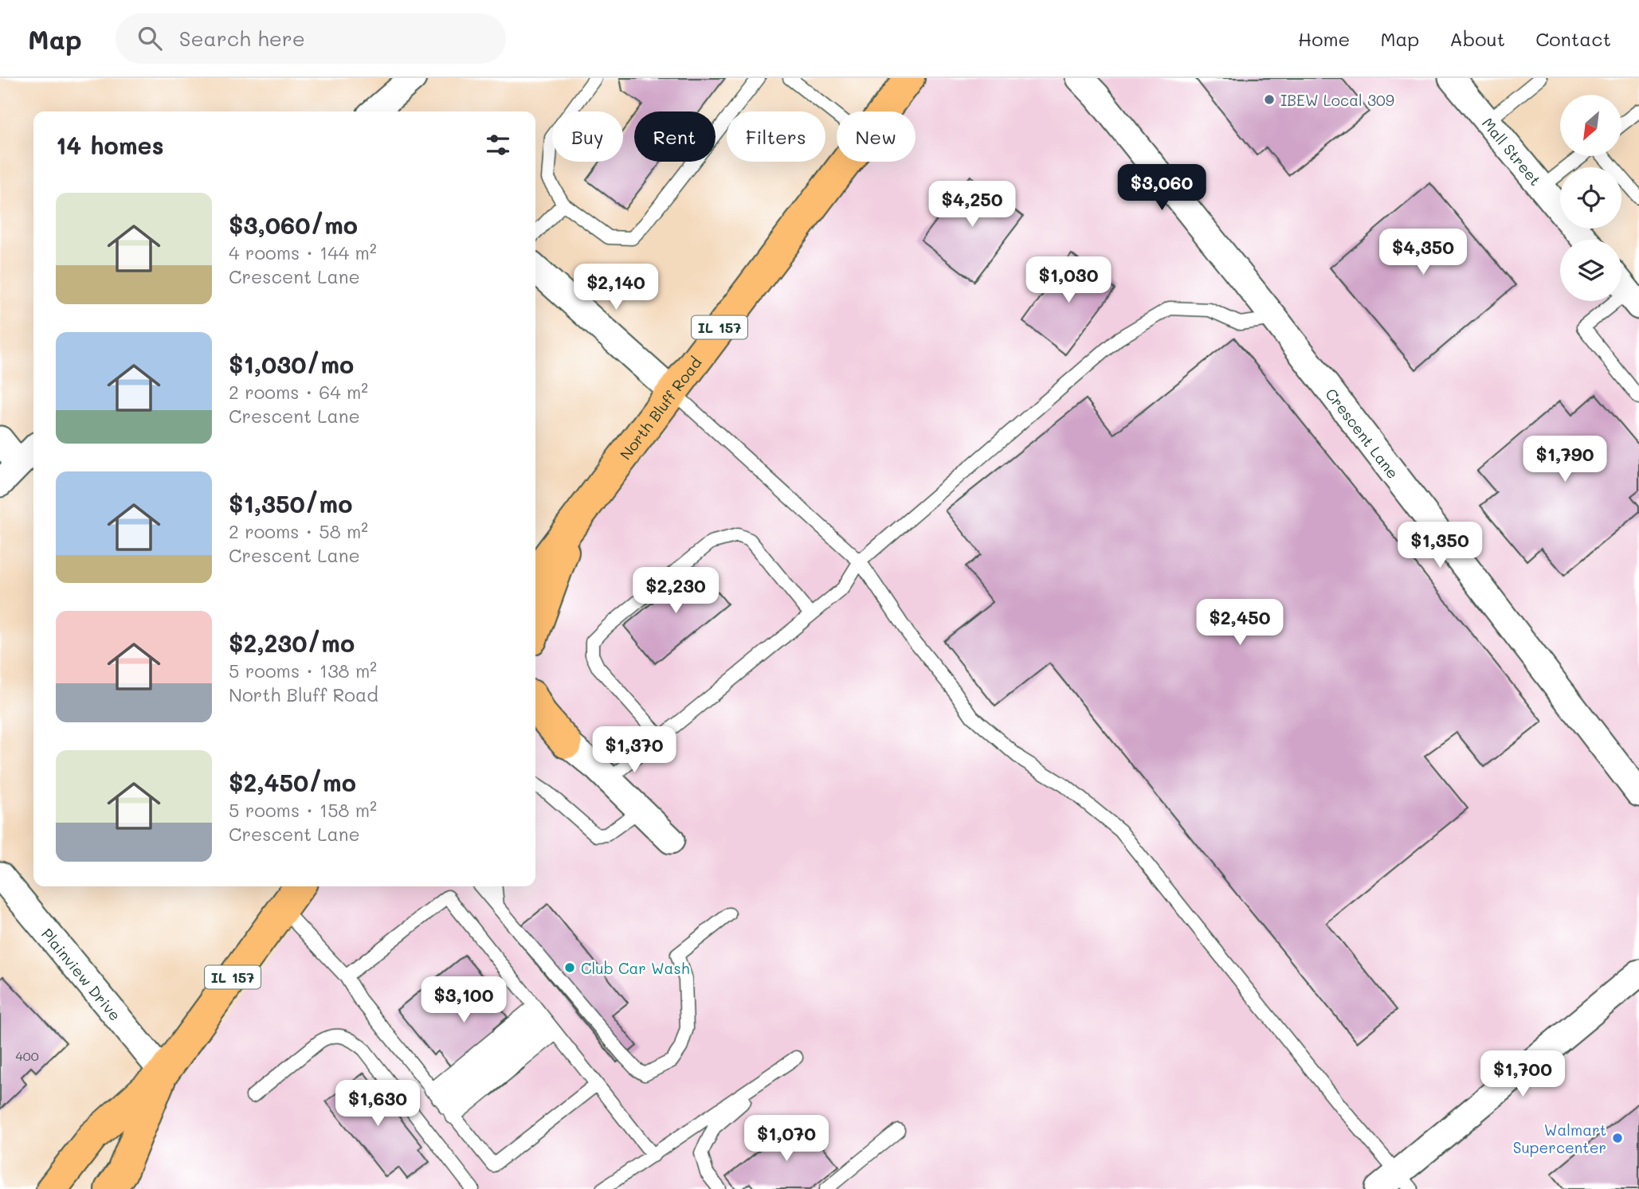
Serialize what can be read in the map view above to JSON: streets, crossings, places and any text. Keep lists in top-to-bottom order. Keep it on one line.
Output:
{"streets":{"main road":["IL 157","North Bluff Road"],"street":["Mall Street","Crescent Lane","Plainview Drive"]},"crossings":[["IL 157","Plainview Drive"]],"places":["IBEW Local 309","Club Car Wash","Walmart Supercenter"],"house_numbers":["400"],"north":"bottom left","page":{"header":"Map","search":"Search here","nav":["Home","Map","About","Contact"],"chip":["Buy","Rent","Filters","New"],"heading":"14 homes","price":["$3,060","$4,250","$4,350","$1,030","$2,140","$1,790","$1,350","$2,230","$2,450","$1,370","$3,100","$1,700","$1,630","$1,070"],"list":[{"name":"$3,060/mo","note":"4 rooms · 144 m² · Crescent Lane"},{"name":"$1,030/mo","note":"2 rooms · 64 m² · Crescent Lane"},{"name":"$1,350/mo","note":"2 rooms · 58 m² · Crescent Lane"},{"name":"$2,230/mo","note":"5 rooms · 138 m² · North Bluff Road"},{"name":"$2,450/mo","note":"5 rooms · 158 m² · Crescent Lane"}]}}
